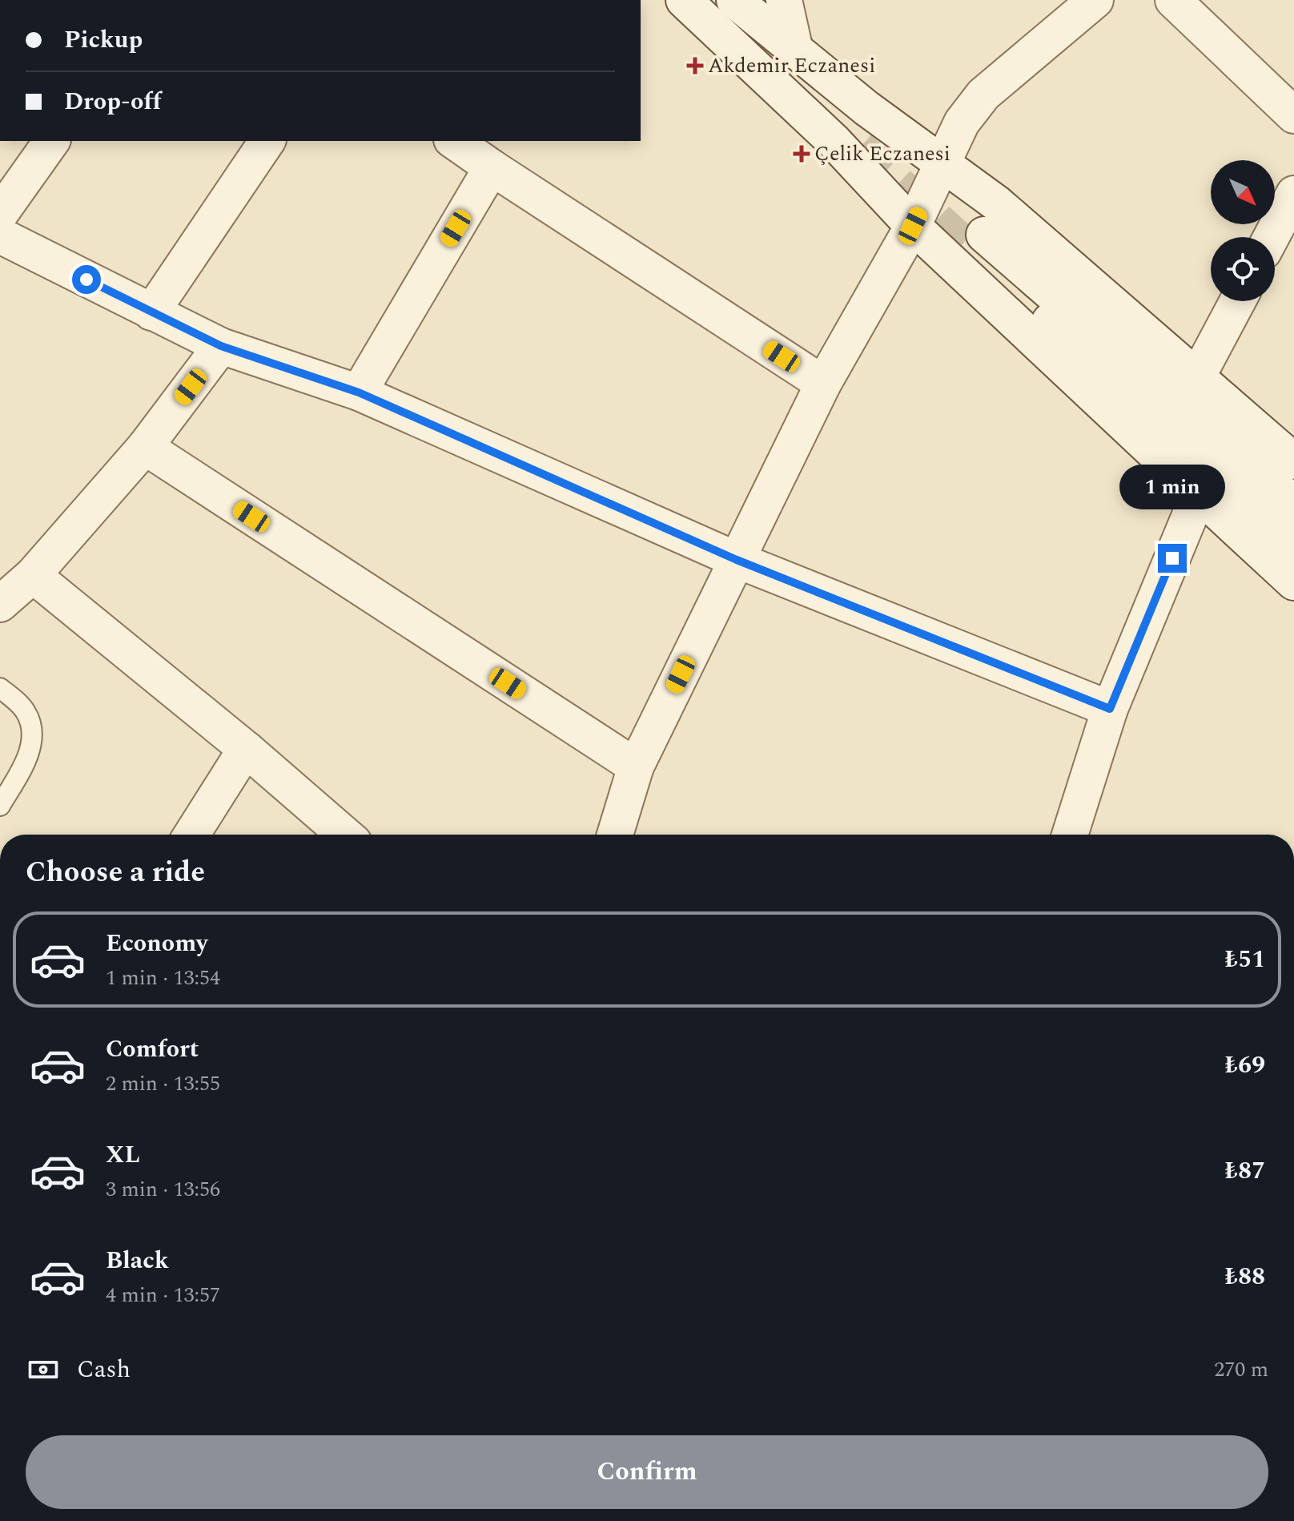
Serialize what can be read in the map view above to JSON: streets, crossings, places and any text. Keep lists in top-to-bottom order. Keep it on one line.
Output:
{"places":{"health":["Akdemir Eczanesi","Çelik Eczanesi"]},"north":"bottom right","page":{"banner":["Pickup","Drop-off"],"bubble":"1 min","heading":"Choose a ride","list":[{"name":"Economy","note":"1 min · 13:54","value":"₺51"},{"name":"Comfort","note":"2 min · 13:55","value":"₺69"},{"name":"XL","note":"3 min · 13:56","value":"₺87"},{"name":"Black","note":"4 min · 13:57","value":"₺88"}],"pay":["Cash","270 m"],"buttons":"Confirm"}}
